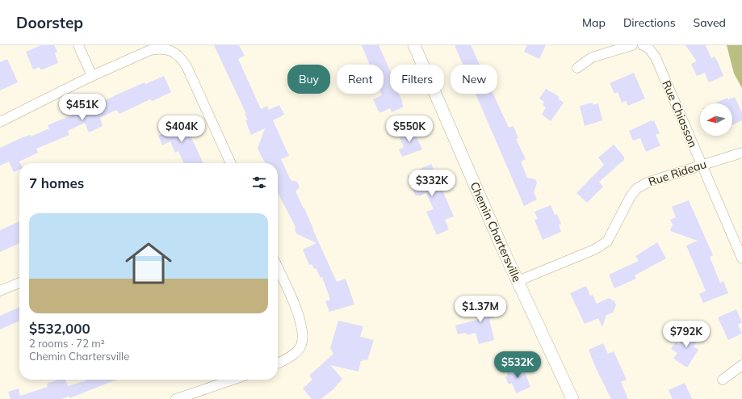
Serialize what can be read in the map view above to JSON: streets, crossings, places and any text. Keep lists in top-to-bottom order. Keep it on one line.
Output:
{"streets":{"street":["Rue Chiasson","Rue Rideau","Chemin Chartersville"]},"crossings":[["Rue Chiasson","Rue Rideau"],["Rue Rideau","Chemin Chartersville"]],"north":"left","page":{"header":"Doorstep","nav":["Map","Directions","Saved"],"chip":["Buy","Rent","Filters","New"],"price":["$451K","$404K","$550K","$332K","$1.37M","$792K","$532K"],"heading":"7 homes","list":[{"name":"$532,000","note":"2 rooms · 72 m² · Chemin Chartersville"}]}}
